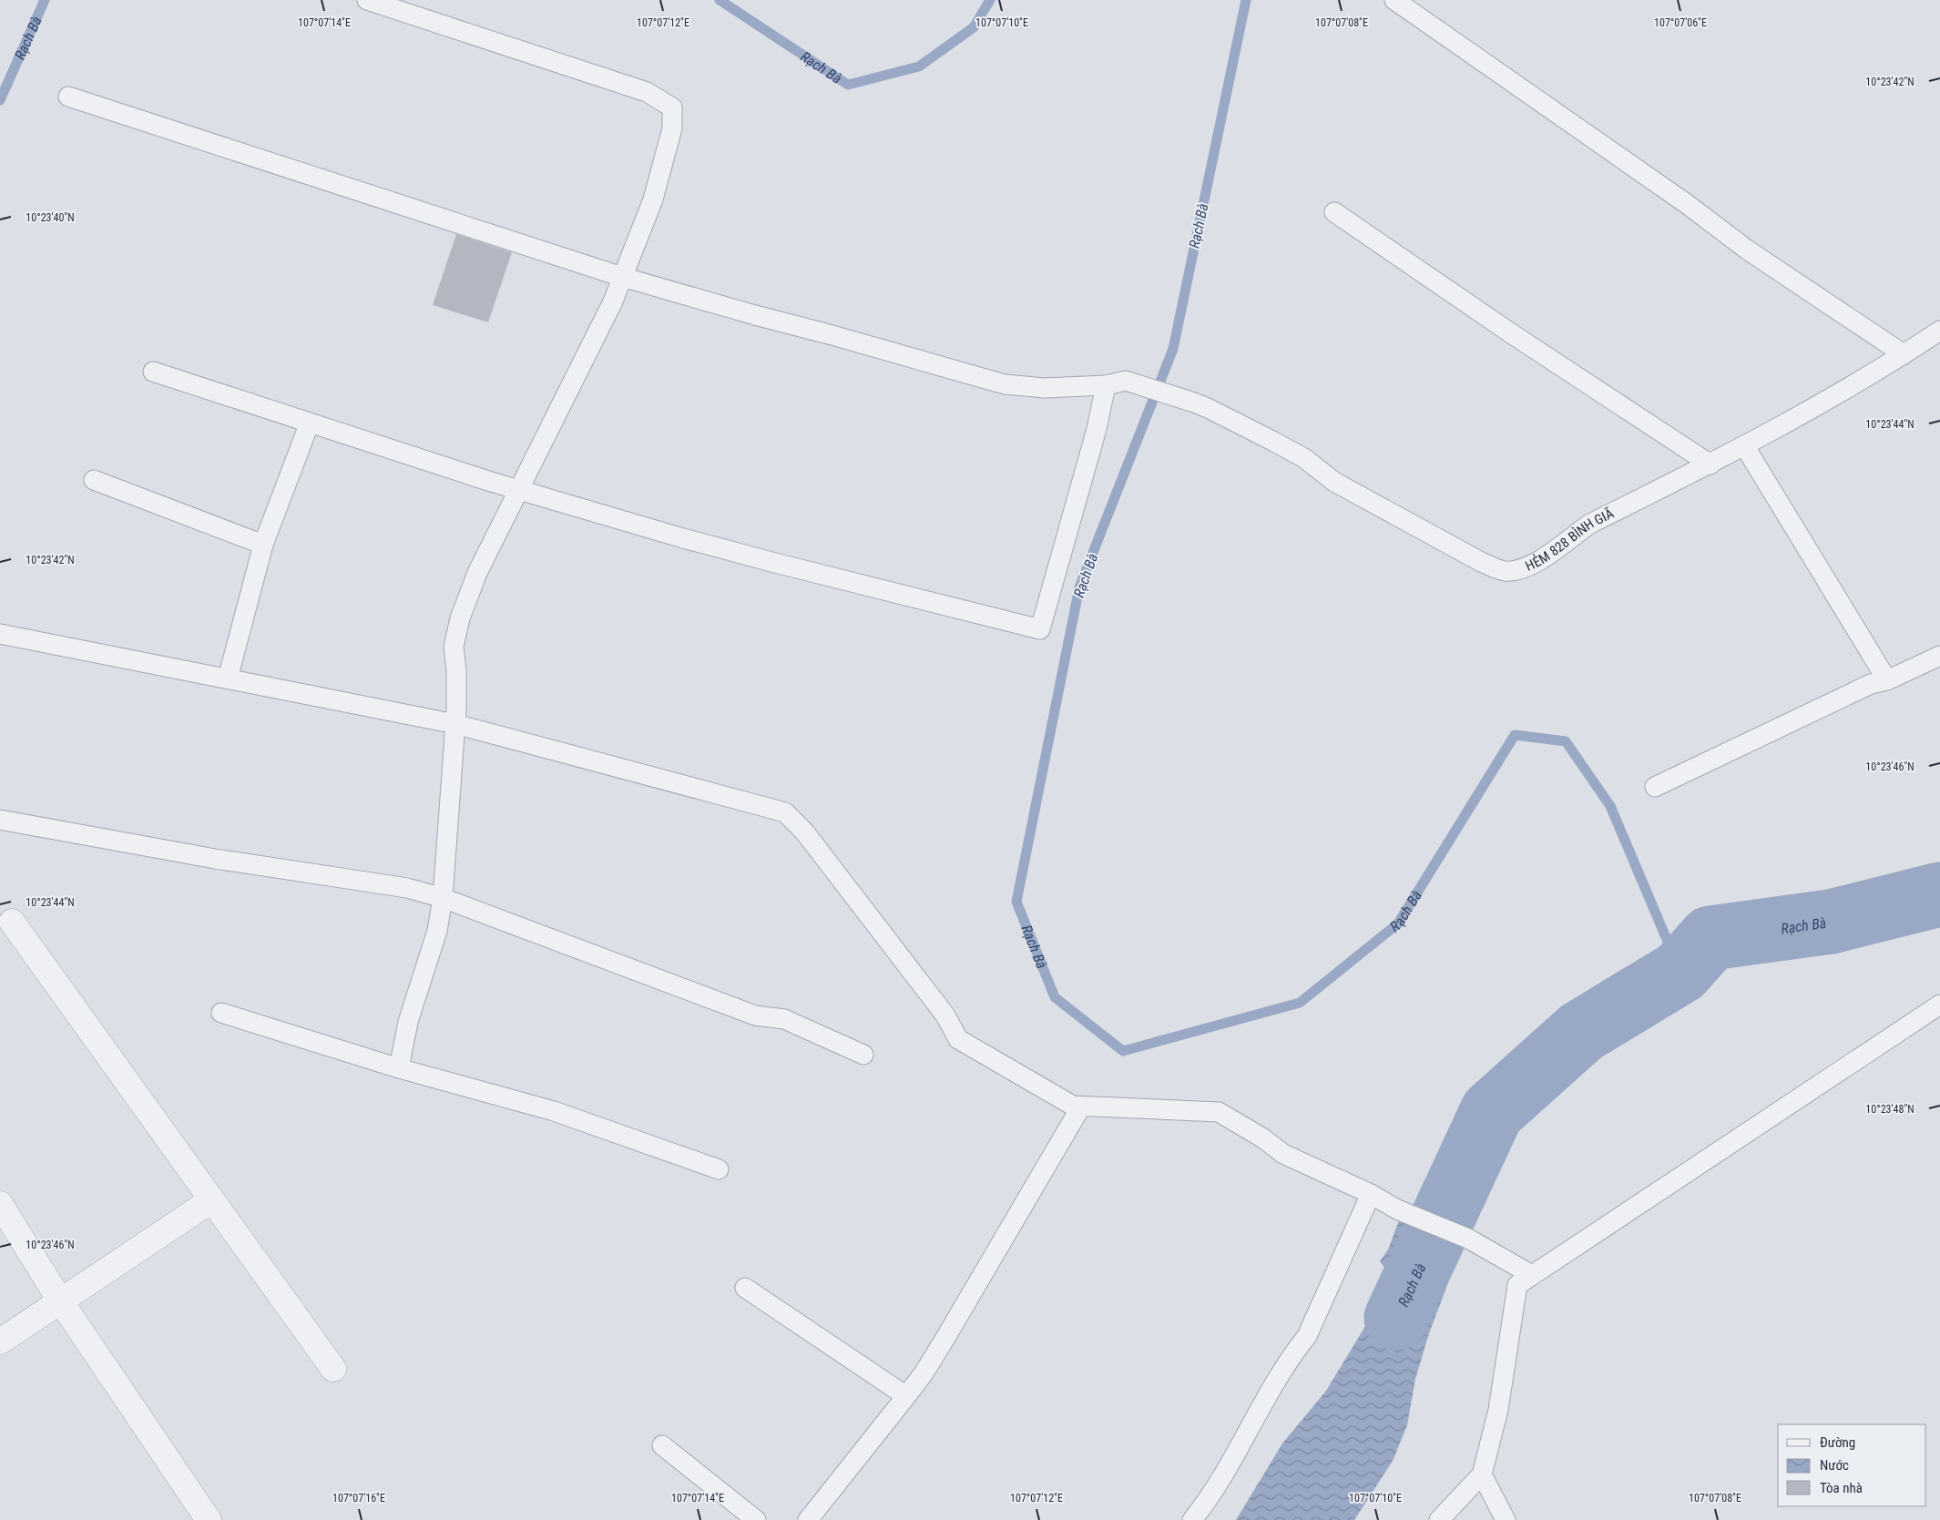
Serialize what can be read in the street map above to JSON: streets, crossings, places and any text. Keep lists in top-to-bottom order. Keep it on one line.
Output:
{"streets":{"lane":["HẺM 828 BÌNH GIÃ"]},"water":["Rạch Bà"],"legend":["Đường","Nước","Tòa nhà"],"coordinates":["107°07'14\"E","107°07'12\"E","107°07'10\"E","107°07'08\"E","107°07'06\"E","10°23'42\"N","10°23'40\"N","10°23'44\"N","10°23'46\"N","10°23'48\"N","107°07'16\"E"]}
